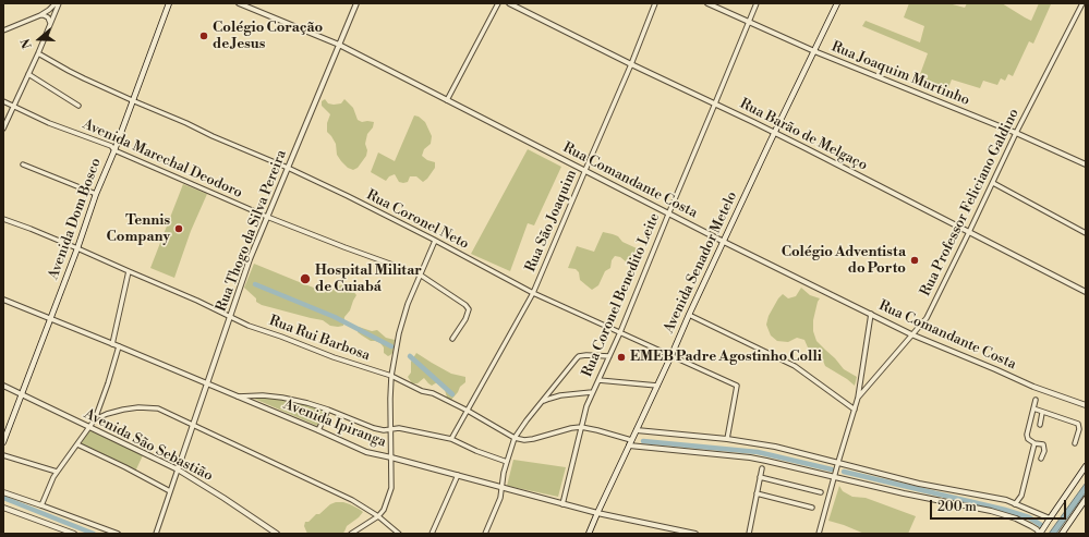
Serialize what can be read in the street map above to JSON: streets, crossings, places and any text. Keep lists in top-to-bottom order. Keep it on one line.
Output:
{"streets":{"main road":["Avenida Dom Bosco","Avenida Senador Metelo"],"street":["Rua Joaquim Murtinho","Rua Barão de Melgaço","Avenida Marechal Deodoro","Rua Comandante Costa","Rua Professor Feliciano Galdino","Rua Coronel Neto","Rua São Joaquim","Rua Thogo da Silva Pereira","Rua Coronel Benedito Leite","Rua Rui Barbosa","Avenida Ipiranga","Avenida São Sebastião"]},"crossings":[["Rua Joaquim Murtinho","Rua Professor Feliciano Galdino"],["Rua Joaquim Murtinho","Avenida Senador Metelo"],["Rua Joaquim Murtinho","Rua Coronel Benedito Leite"],["Rua Barão de Melgaço","Rua Professor Feliciano Galdino"],["Rua Barão de Melgaço","Rua São Joaquim"],["Rua Barão de Melgaço","Avenida Senador Metelo"],["Rua Barão de Melgaço","Rua Coronel Benedito Leite"],["Avenida Marechal Deodoro","Avenida Dom Bosco"],["Avenida Marechal Deodoro","Rua Thogo da Silva Pereira"],["Rua Comandante Costa","Rua Professor Feliciano Galdino"],["Rua Comandante Costa","Rua São Joaquim"],["Rua Comandante Costa","Rua Thogo da Silva Pereira"],["Rua Comandante Costa","Avenida Senador Metelo"],["Rua Comandante Costa","Rua Coronel Benedito Leite"],["Avenida Dom Bosco","Rua Coronel Neto"],["Avenida Dom Bosco","Rua Rui Barbosa"],["Avenida Dom Bosco","Avenida Ipiranga"],["Avenida Dom Bosco","Avenida São Sebastião"],["Rua Coronel Neto","Rua São Joaquim"],["Rua Coronel Neto","Rua Thogo da Silva Pereira"],["Rua Coronel Neto","Avenida Senador Metelo"],["Rua Coronel Neto","Rua Coronel Benedito Leite"],["Rua São Joaquim","Rua Rui Barbosa"],["Rua Thogo da Silva Pereira","Rua Rui Barbosa"],["Rua Thogo da Silva Pereira","Avenida Ipiranga"],["Rua Thogo da Silva Pereira","Avenida São Sebastião"],["Avenida Senador Metelo","Rua Rui Barbosa"],["Avenida Senador Metelo","Avenida Ipiranga"],["Rua Coronel Benedito Leite","Rua Rui Barbosa"],["Rua Coronel Benedito Leite","Avenida Ipiranga"]],"places":["Colégio Coração de Jesus","Tennis Company","Colégio Adventista do Porto","Hospital Militar de Cuiabá","EMEB Padre Agostinho Colli"],"scale_bar":"200 m","north":"left"}
